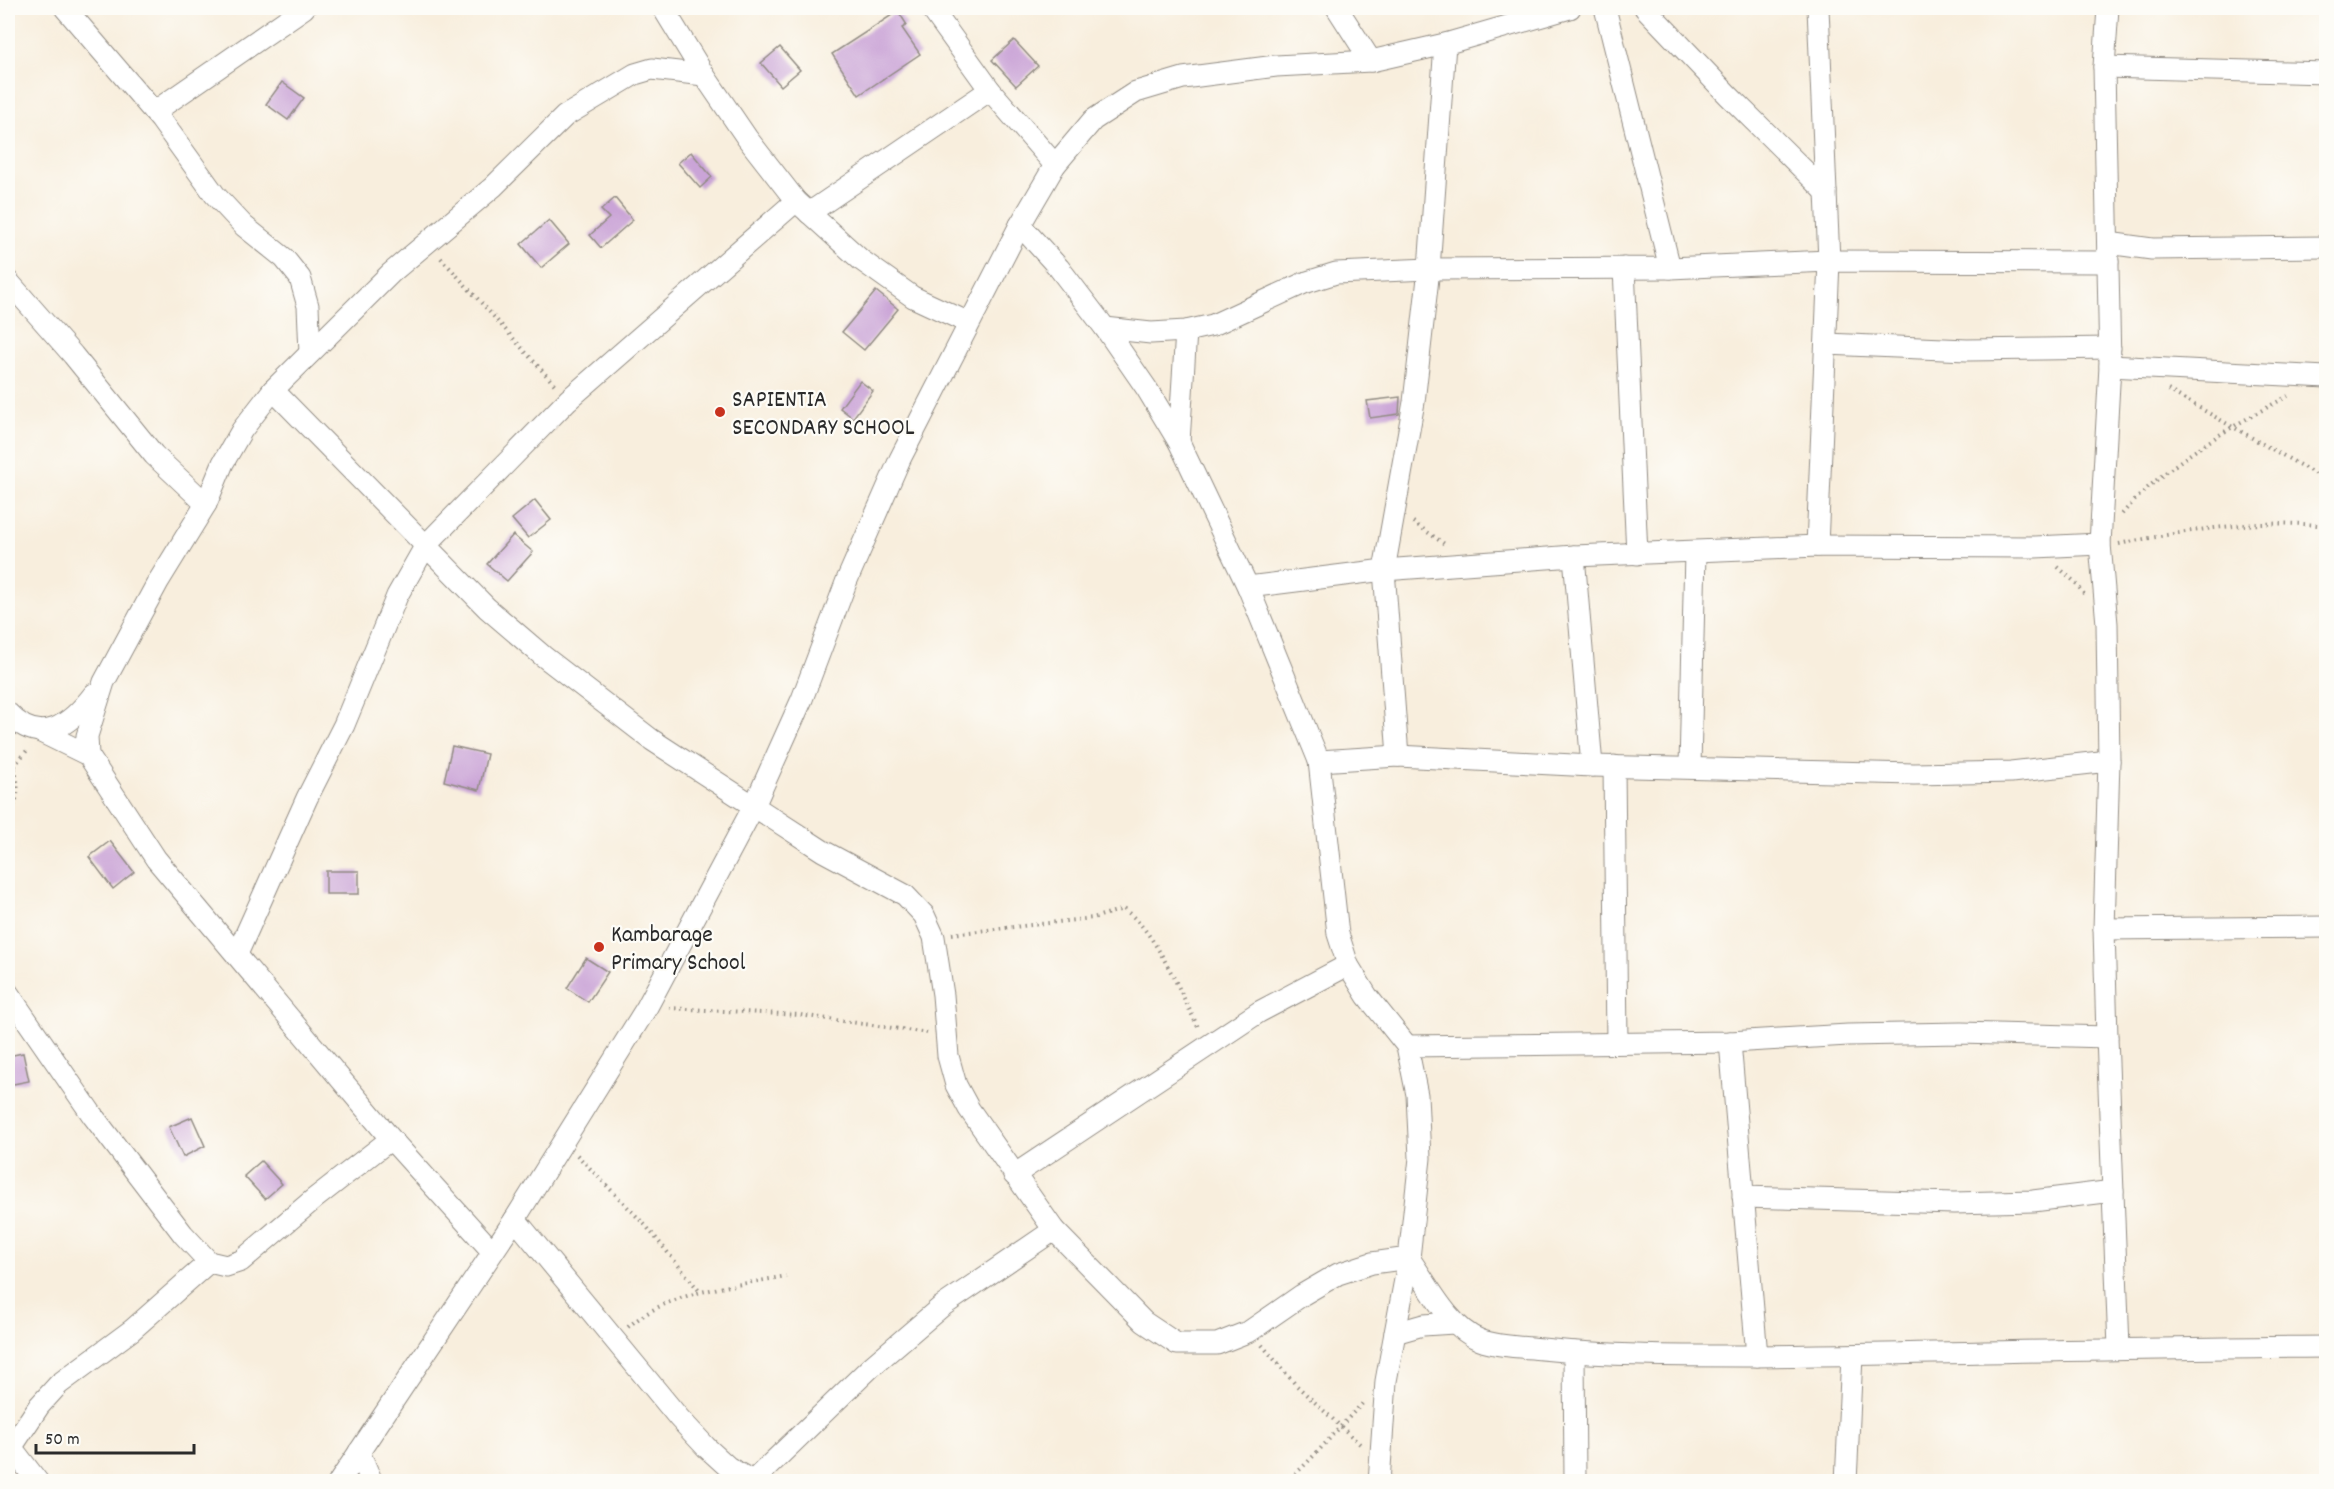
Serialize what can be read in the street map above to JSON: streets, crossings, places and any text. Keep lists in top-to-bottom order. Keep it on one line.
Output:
{"places":["SAPIENTIA SECONDARY SCHOOL","Kambarage Primary School"],"scale_bar":"50 m"}
